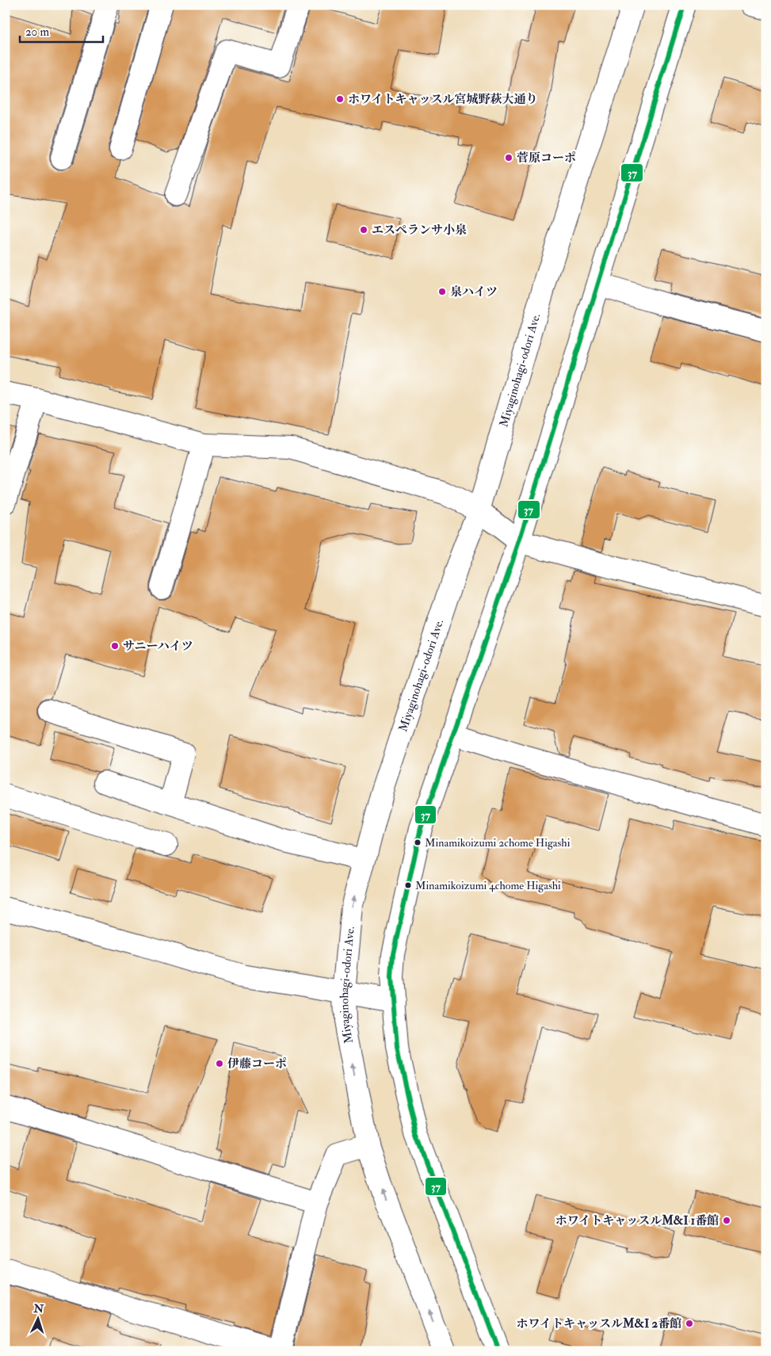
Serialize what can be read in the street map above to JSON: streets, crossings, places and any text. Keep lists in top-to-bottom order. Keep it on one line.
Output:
{"streets":{"street":["Miyaginohagi-odori Ave."]},"places":["ホワイトキャッスル宮城野萩大通り","菅原コーポ","エスペランサ小泉","泉ハイツ","サニーハイツ","Minamikoizumi 2chome Higashi","Minamikoizumi 4chome Higashi","伊藤コーポ","ホワイトキャッスルM&I 1番館","ホワイトキャッスルM&I 2番館"],"lines":["transit line 37"],"scale_bar":"20 m","north":"top"}
